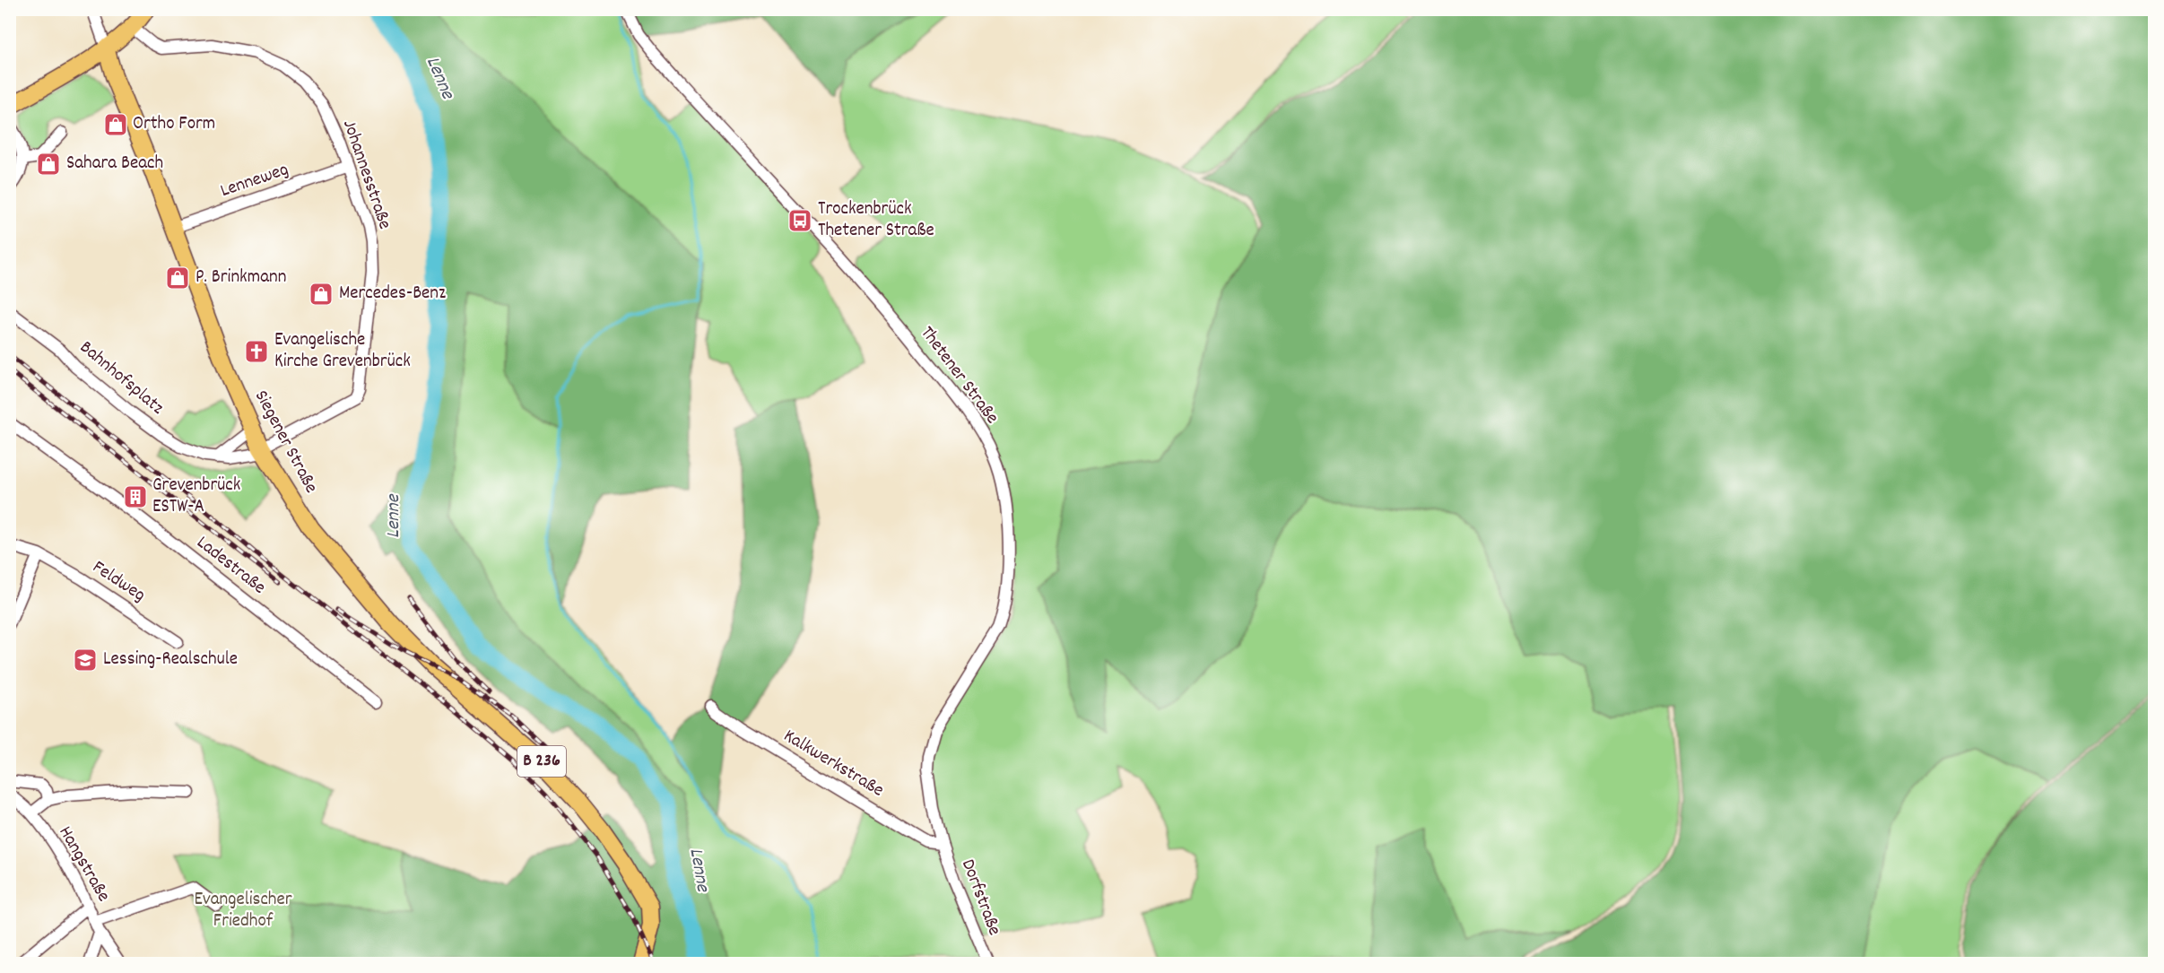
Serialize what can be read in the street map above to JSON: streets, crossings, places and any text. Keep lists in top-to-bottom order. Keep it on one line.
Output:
{"streets":{"main road":["Siegener Straße","B 236"],"street":["Johannesstraße","Lenneweg","Thetener Straße","Bahnhofsplatz","Ladestraße","Feldweg","Kalkwerkstraße","Hangstraße","Dorfstraße"]},"crossings":[["Johannesstraße","Lenneweg"],["Johannesstraße","Bahnhofsplatz"],["Johannesstraße","Siegener Straße"],["Lenneweg","Siegener Straße"],["Thetener Straße","Kalkwerkstraße"],["Thetener Straße","Dorfstraße"],["Bahnhofsplatz","Siegener Straße"],["Kalkwerkstraße","Dorfstraße"]],"water":["Lenne"],"parks":["Evangelischer Friedhof"],"places":{"shop":["Ortho Form","Sahara Beach","P. Brinkmann","Mercedes-Benz"],"bus stop":["Trockenbrück Thetener Straße"],"church":["Evangelische Kirche Grevenbrück"],"building":["Grevenbrück ESTW-A"],"school or university":["Lessing-Realschule"]}}
